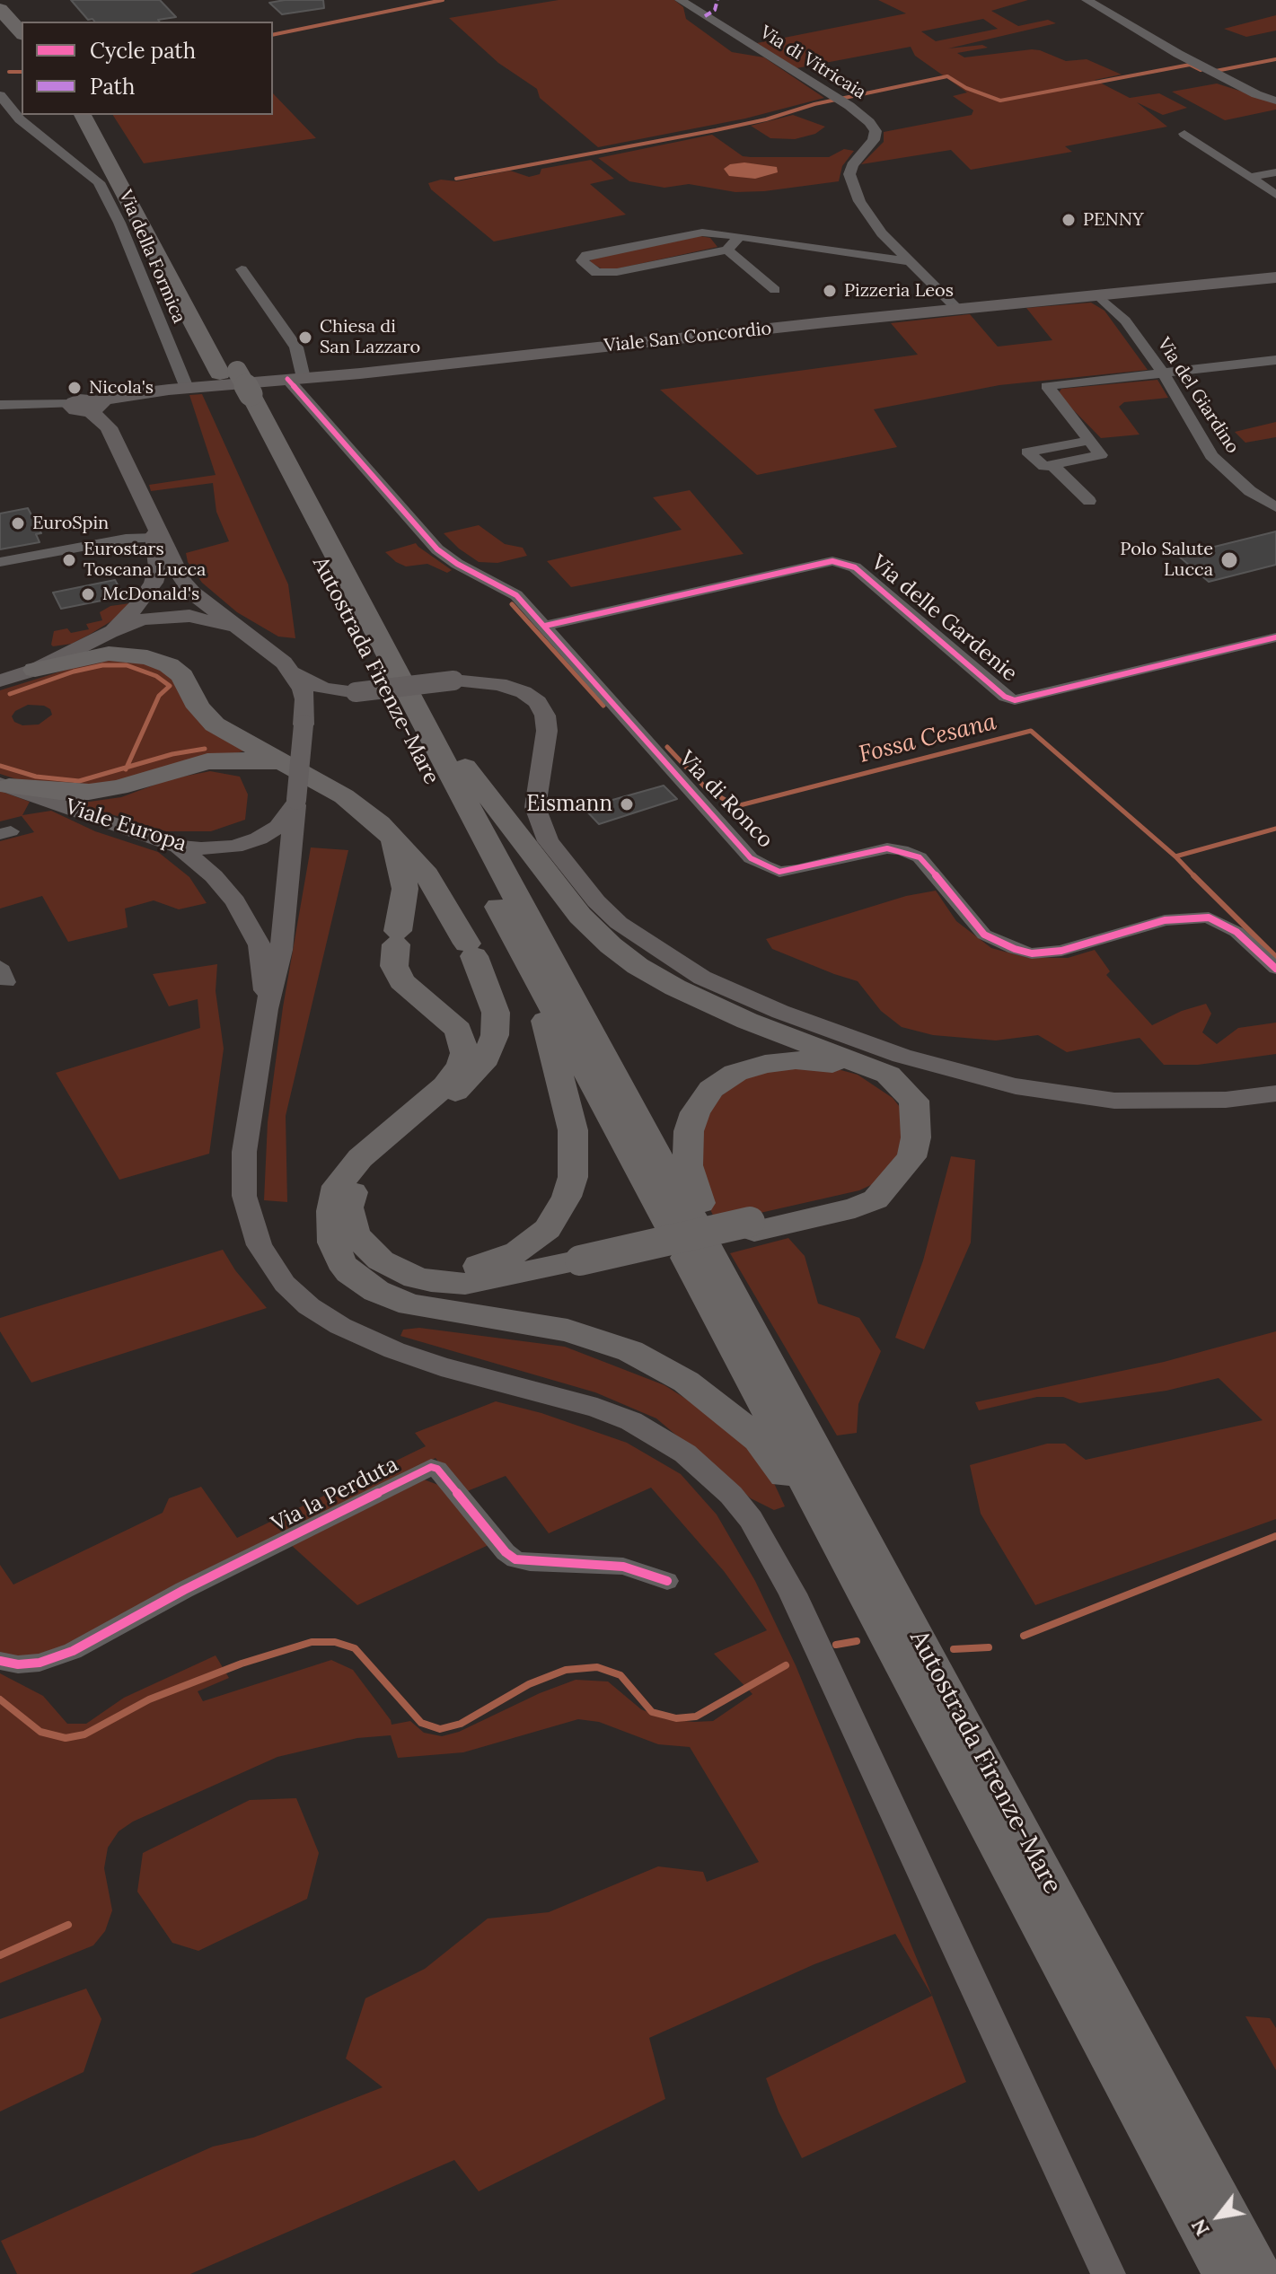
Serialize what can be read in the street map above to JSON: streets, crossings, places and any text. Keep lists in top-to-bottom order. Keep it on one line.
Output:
{"streets":{"highway":["Autostrada Firenze-Mare"],"main road":["Viale San Concordio","Viale Europa"],"street":["Via di Vitricaia","Via della Formica","Via del Giardino","Via delle Gardenie","Via di Ronco","Via la Perduta"]},"crossings":[["Via di Vitricaia","Viale San Concordio"],["Via della Formica","Viale San Concordio"],["Viale San Concordio","Via del Giardino"],["Viale San Concordio","Via di Ronco"],["Via delle Gardenie","Via di Ronco"]],"water":["Fossa Cesana"],"places":["PENNY","Pizzeria Leos","Chiesa di San Lazzaro","Nicola's","EuroSpin","Eurostars Toscana Lucca","Polo Salute Lucca","McDonald's","Eismann"],"legend":["Cycle path","Path"],"north":"bottom left"}
